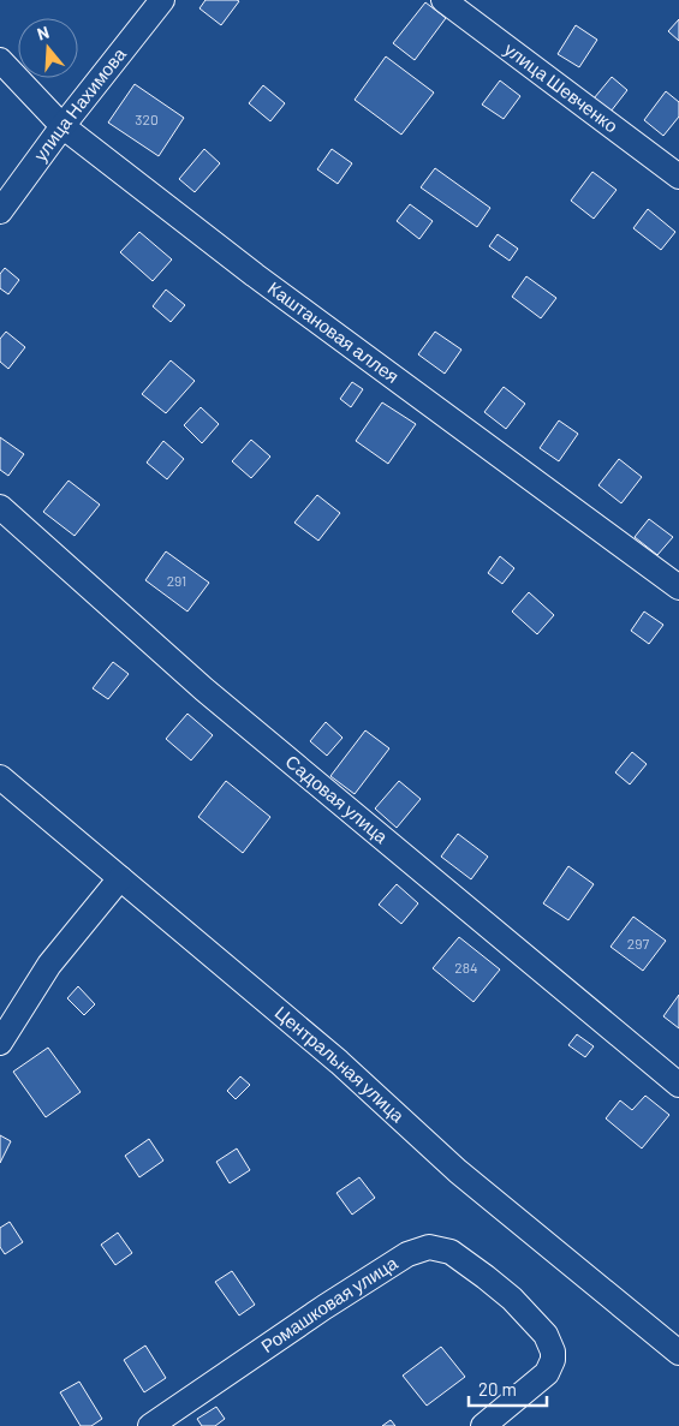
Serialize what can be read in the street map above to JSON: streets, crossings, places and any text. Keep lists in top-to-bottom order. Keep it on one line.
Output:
{"streets":{"street":["улица Шевченко","улица Нахимова","Каштановая аллея","Садовая улица","Центральная улица","Ромашковая улица"]},"crossings":[["улица Нахимова","Каштановая аллея"]],"house_numbers":["320","291","297","284"],"scale_bar":"20 m","north":"top"}
